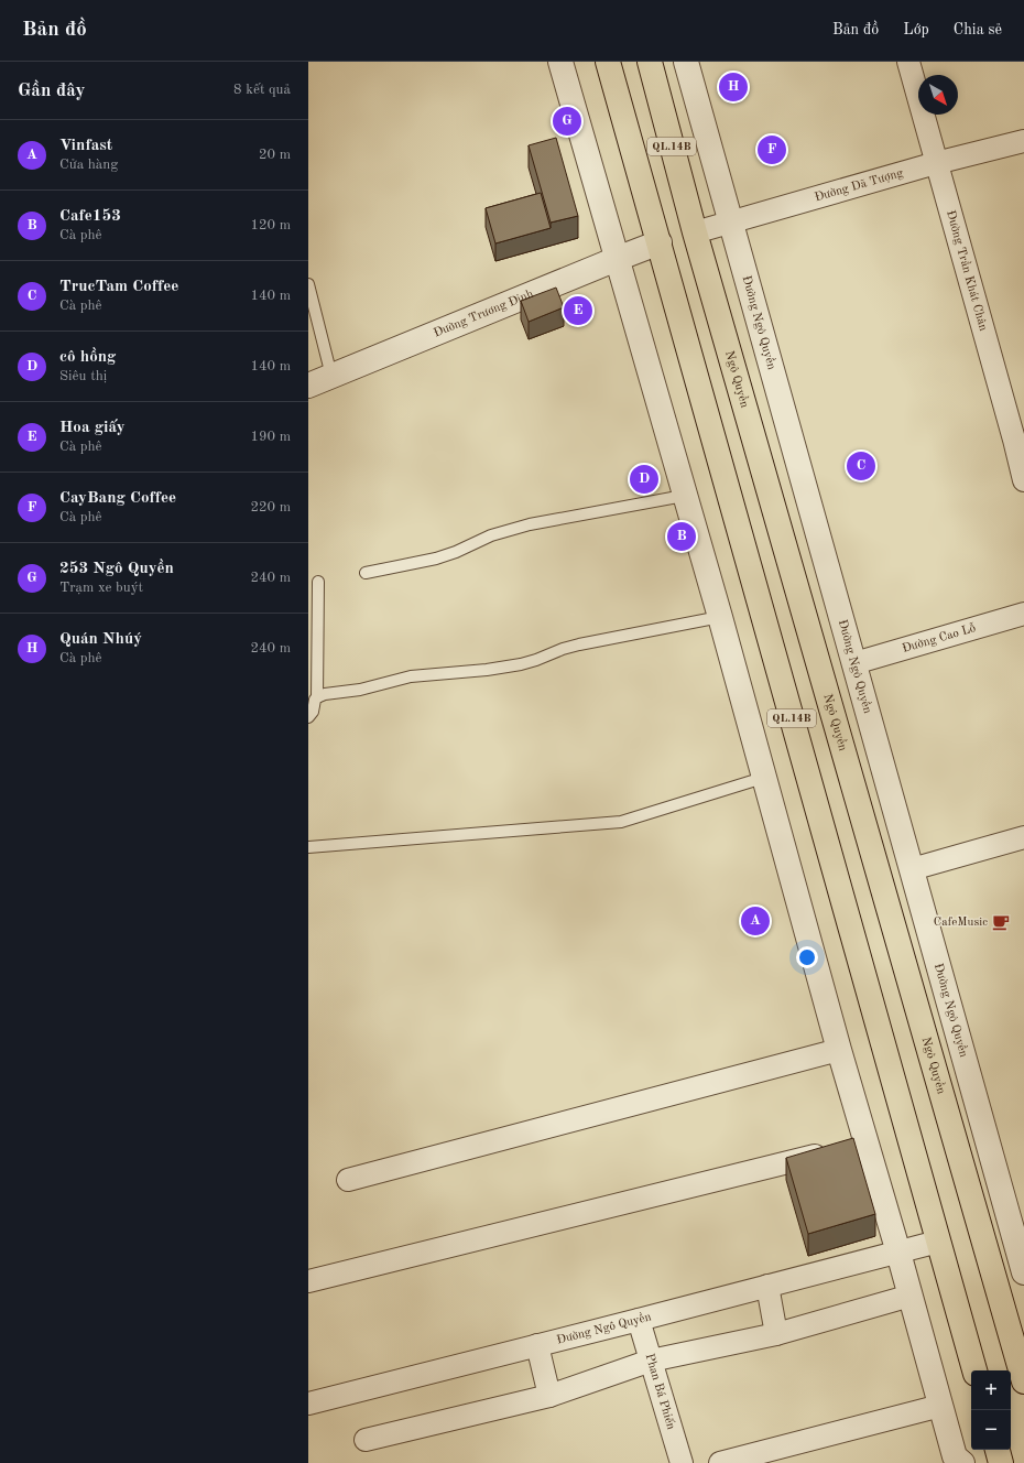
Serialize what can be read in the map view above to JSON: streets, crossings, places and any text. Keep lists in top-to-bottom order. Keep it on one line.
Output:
{"streets":{"highway":["QL.14B","Ngô Quyền"],"street":["Đường Dã Tượng","Đường Trần Khát Chân","Đường Trương Định","Đường Ngô Quyền","Đường Cao Lỗ","Phan Bá Phiến"]},"crossings":[["QL.14B","Đường Trương Định"],["QL.14B","Đường Ngô Quyền"],["Đường Dã Tượng","Đường Trần Khát Chân"],["Đường Dã Tượng","Đường Ngô Quyền"],["Đường Dã Tượng","Ngô Quyền"],["Đường Ngô Quyền","Đường Cao Lỗ"],["Đường Ngô Quyền","Phan Bá Phiến"]],"places":{"cafe":["CafeMusic"]},"north":"bottom right","page":{"header":"Bản đồ","nav":["Bản đồ","Lớp","Chia sẻ"],"heading":["Gần đây","8 kết quả"],"pins":["H","G","F","E","C","D","B","A"],"list":[{"mark":"A","name":"Vinfast","note":"Cửa hàng","value":"20 m"},{"mark":"B","name":"Cafe153","note":"Cà phê","value":"120 m"},{"mark":"C","name":"TrucTam Coffee","note":"Cà phê","value":"140 m"},{"mark":"D","name":"cô hồng","note":"Siêu thị","value":"140 m"},{"mark":"E","name":"Hoa giấy","note":"Cà phê","value":"190 m"},{"mark":"F","name":"CayBang Coffee","note":"Cà phê","value":"220 m"},{"mark":"G","name":"253 Ngô Quyền","note":"Trạm xe buýt","value":"240 m"},{"mark":"H","name":"Quán Nhúý","note":"Cà phê","value":"240 m"}],"map_buttons":["+","−"]}}
